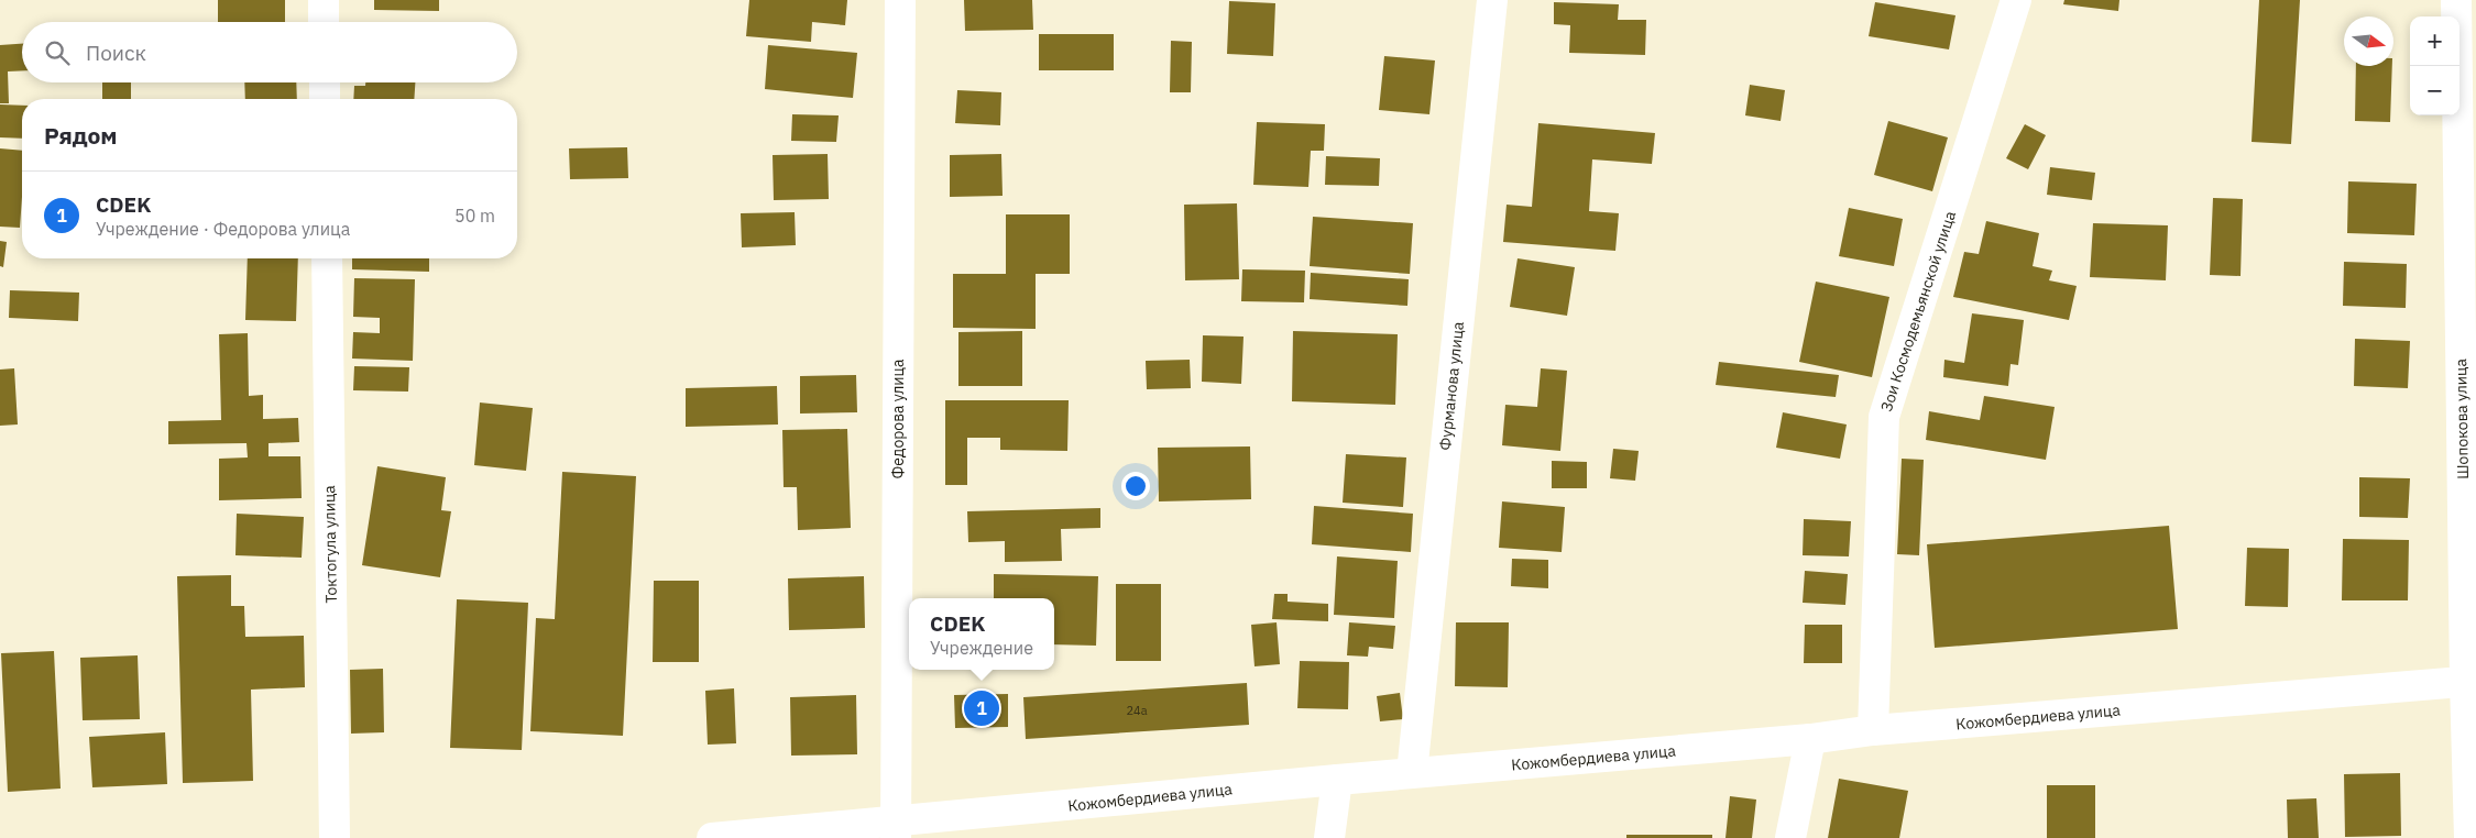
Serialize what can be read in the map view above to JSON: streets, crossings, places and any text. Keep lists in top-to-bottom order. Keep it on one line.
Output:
{"streets":{"street":["Зои Космодемьянской улица","Фурманова улица","Федорова улица","Шопокова улица","Токтогула улица","Кожомбердиева улица"]},"crossings":[["Зои Космодемьянской улица","Кожомбердиева улица"],["Фурманова улица","Кожомбердиева улица"],["Федорова улица","Кожомбердиева улица"],["Шопокова улица","Кожомбердиева улица"]],"house_numbers":["24а"],"north":"right","page":{"map_buttons":["+","−"],"search":"Поиск","heading":"Рядом","list":[{"mark":"1","name":"CDEK","note":"Учреждение · Федорова улица","value":"50 m"}],"popup":["CDEK","Учреждение"],"pins":"1"}}
